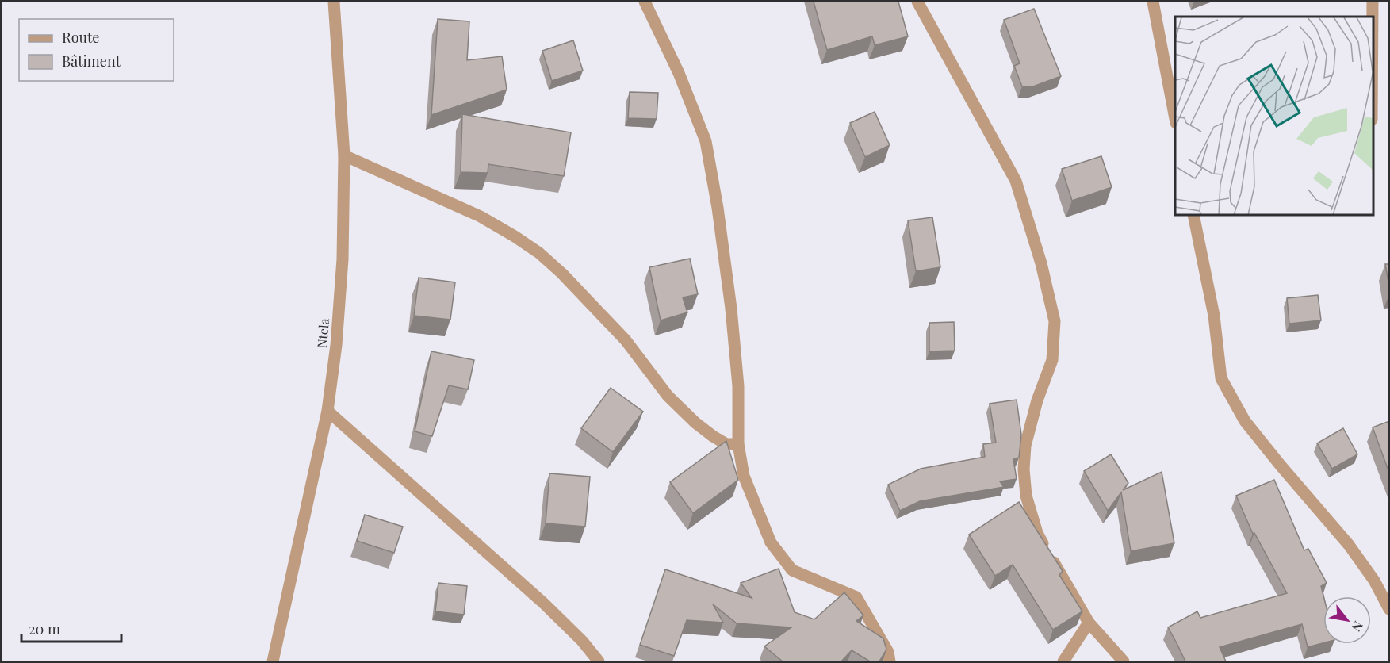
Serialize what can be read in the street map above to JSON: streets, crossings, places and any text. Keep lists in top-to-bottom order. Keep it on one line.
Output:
{"streets":{"street":["Ntela"]},"legend":["Route","Bâtiment"],"scale_bar":"20 m","north":"bottom right"}
